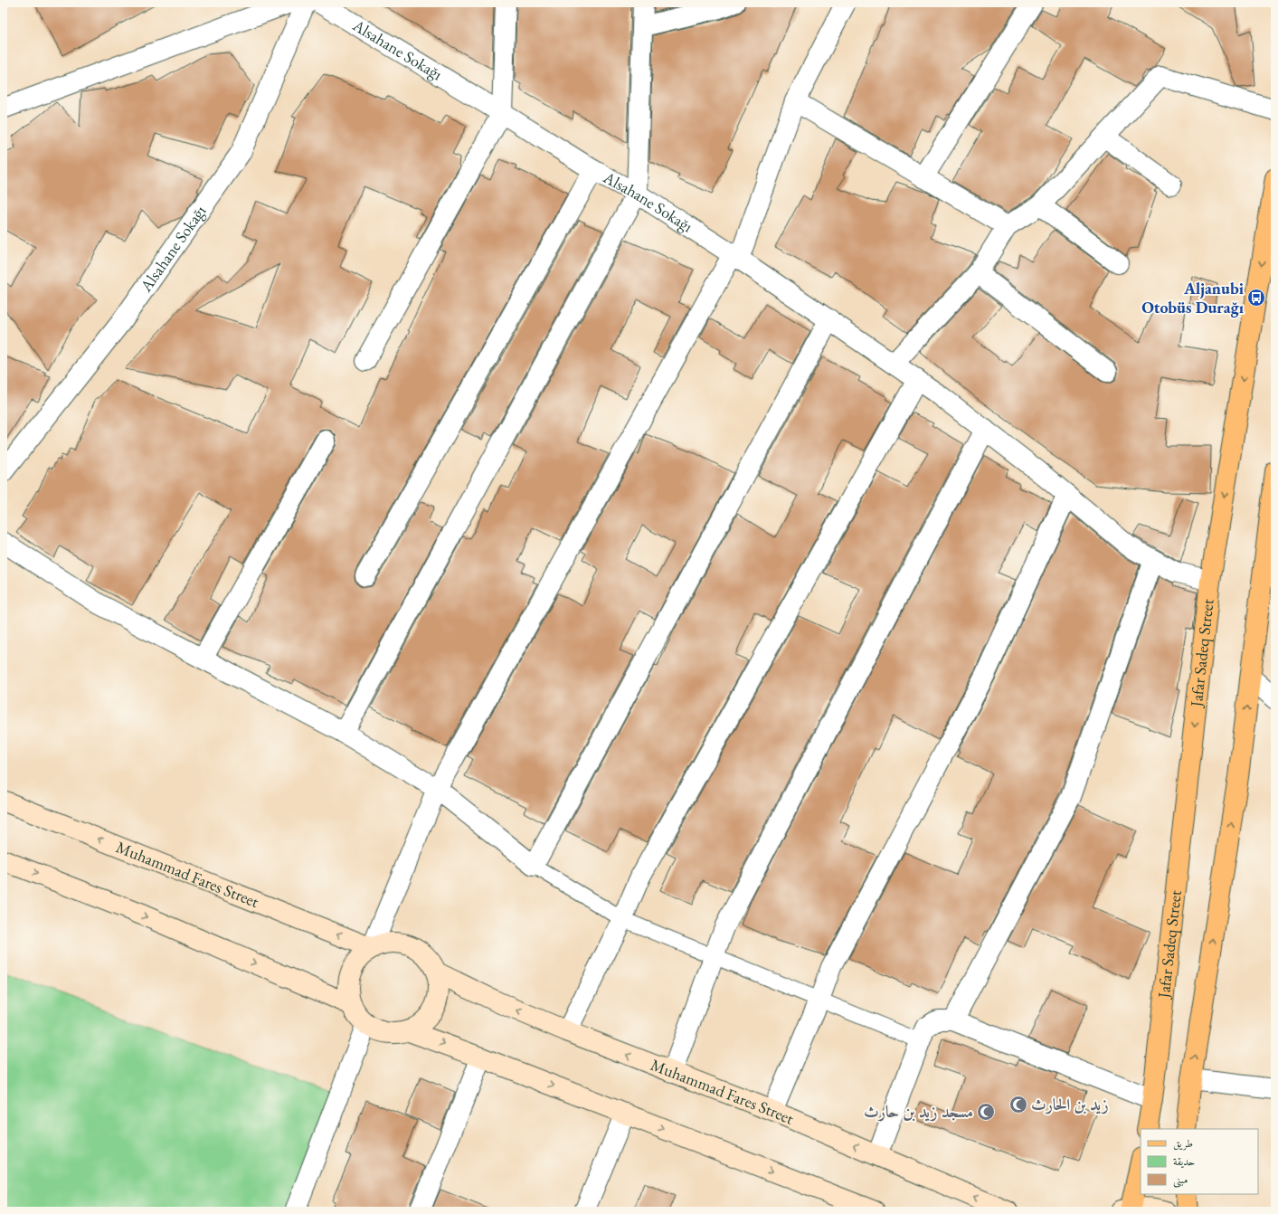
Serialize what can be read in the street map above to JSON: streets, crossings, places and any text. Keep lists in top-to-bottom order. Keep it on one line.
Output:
{"streets":{"main road":["Jafar Sadeq Street","Muhammad Fares Street"],"street":["Alsahane Sokağı"]},"crossings":[["Alsahane Sokağı","Jafar Sadeq Street"]],"places":{"bus stop":["Aljanubi Otobüs Durağı"],"mosque":["زيد بن الحارث","مسجد زيد بن حارث"]},"legend":["طريق","حديقة","مبنى"]}
